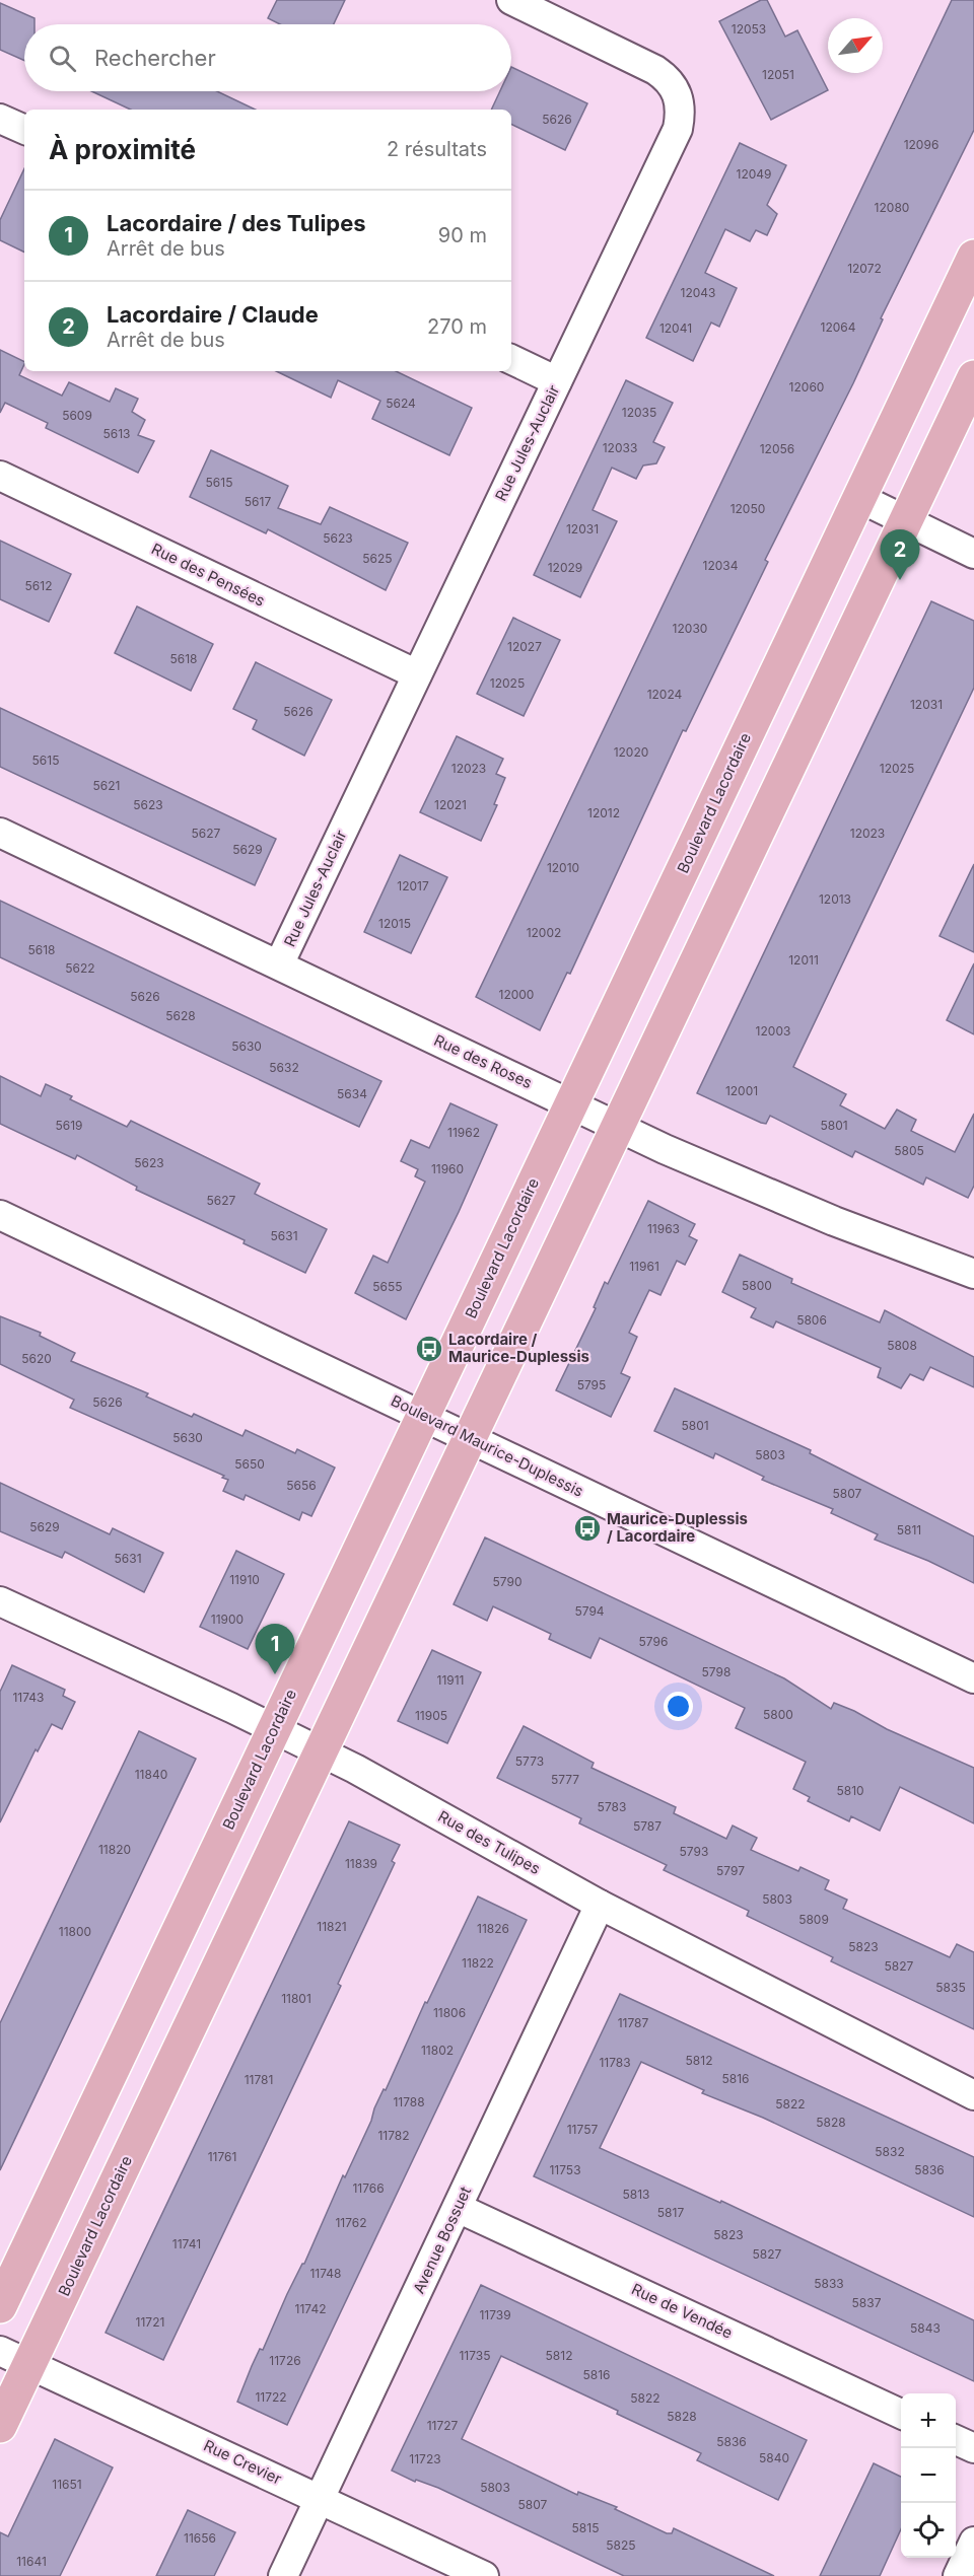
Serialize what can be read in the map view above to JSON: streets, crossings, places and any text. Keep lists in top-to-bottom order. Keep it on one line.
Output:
{"streets":{"main road":["Boulevard Lacordaire"],"street":["Rue Jules-Auclair","Rue des Pensées","Rue des Roses","Boulevard Maurice-Duplessis","Rue des Tulipes","Avenue Bossuet","Rue de Vendée","Rue Crevier"]},"crossings":[["Rue Jules-Auclair","Rue des Pensées"],["Rue Jules-Auclair","Rue des Roses"],["Boulevard Lacordaire","Rue des Roses"],["Boulevard Lacordaire","Boulevard Maurice-Duplessis"],["Boulevard Lacordaire","Rue des Tulipes"],["Boulevard Lacordaire","Rue Crevier"],["Rue des Tulipes","Avenue Bossuet"],["Avenue Bossuet","Rue de Vendée"],["Avenue Bossuet","Rue Crevier"]],"places":{"bus stop":["Lacordaire / Maurice-Duplessis","Maurice-Duplessis / Lacordaire"]},"house_numbers":["12053","12051","5626","12096","12049","12080","12072","12043","12064","12041","12060","5624","12035","5609","5613","12033","12056","5615","5617","12050","12031","5623","5625","12034","12029","5612","12030","12027","5618","12025","12024","12031","5626","12020","5615","12023","12025","5621","5623","12021","12012","5627","12023","5629","12010","12017","12013","12015","12002","5618","12011","5622","12000","5626","5628","12003","5630","5632","12001","5634","5619","5801","11962","5805","5623","11960","5627","11963","5631","11961","5800","5655","5806","5808","5620","5795","5626","5801","5630","5803","5650","5656","5807","5629","5811","5631","11910","5790","5794","11900","5796","5798","11911","11743","5800","11905","5773","11840","5777","5810","5783","5787","11820","5793","11839","5797","5803","5809","11821","11826","11800","5823","11822","5827","5835","11801","11806","11787","11802","5812","11783","5816","11781","11788","5822","5828","11757","11782","5832","11761","11753","5836","11766","5813","5817","11762","5823","11741","5827","11748","5833","5837","11742","11739","11721","5843","11735","5812","11726","5816","11722","5822","5828","11727","5836","5840","11723","11651","5803","5807","5815","11656","5825","11641"],"north":"top right","page":{"search":"Rechercher","heading":["À proximité","2 résultats"],"list":[{"mark":"1","name":"Lacordaire / des Tulipes","note":"Arrêt de bus","value":"90 m"},{"mark":"2","name":"Lacordaire / Claude","note":"Arrêt de bus","value":"270 m"}],"pins":["2","1"],"map_buttons":["+","−"]}}
